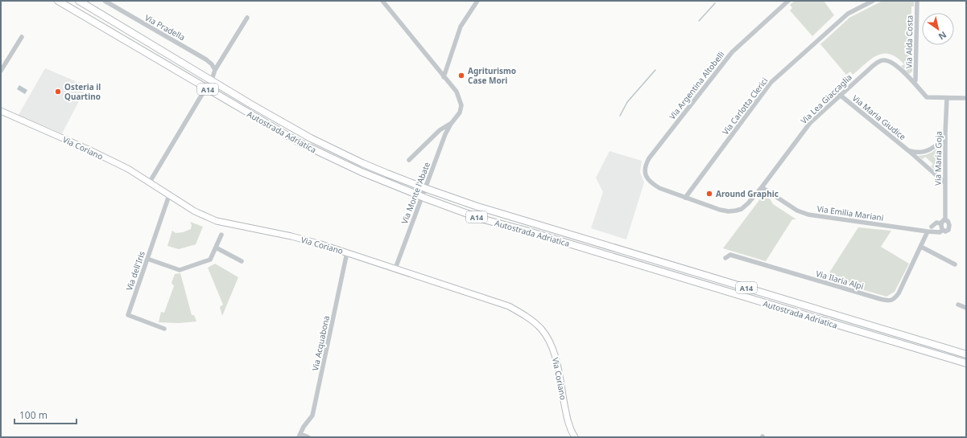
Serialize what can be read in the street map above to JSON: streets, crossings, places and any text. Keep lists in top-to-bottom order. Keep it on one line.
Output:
{"streets":{"highway":["A14","Autostrada Adriatica"],"main road":["Via Coriano"],"street":["Via Pradella","Via Alda Costa","Via Argentina Altobelli","Via Lea Giaccaglia","Via Carlotta Clerici","Via Maria Giudice","Via Maria Goja","Via Monte l'Abate","Via Emilia Mariani","Via dell'Iris","Via Ilaria Alpi","Via Acquabona"]},"crossings":[["Via Alda Costa","Via Lea Giaccaglia"],["Via Argentina Altobelli","Via Lea Giaccaglia"],["Via Lea Giaccaglia","Via Carlotta Clerici"],["Via Lea Giaccaglia","Via Maria Giudice"],["Via Lea Giaccaglia","Via Maria Goja"],["Via Lea Giaccaglia","Via Emilia Mariani"],["Via Maria Giudice","Via Maria Goja"],["Via Coriano","Via Monte l'Abate"],["Via Coriano","Via dell'Iris"],["Via Coriano","Via Acquabona"],["Via Maria Goja","Via Emilia Mariani"],["Via Emilia Mariani","Via Ilaria Alpi"]],"places":["Agriturismo Case Mori","Osteria il Quartino","Around Graphic"],"scale_bar":"100 m","north":"bottom right"}
